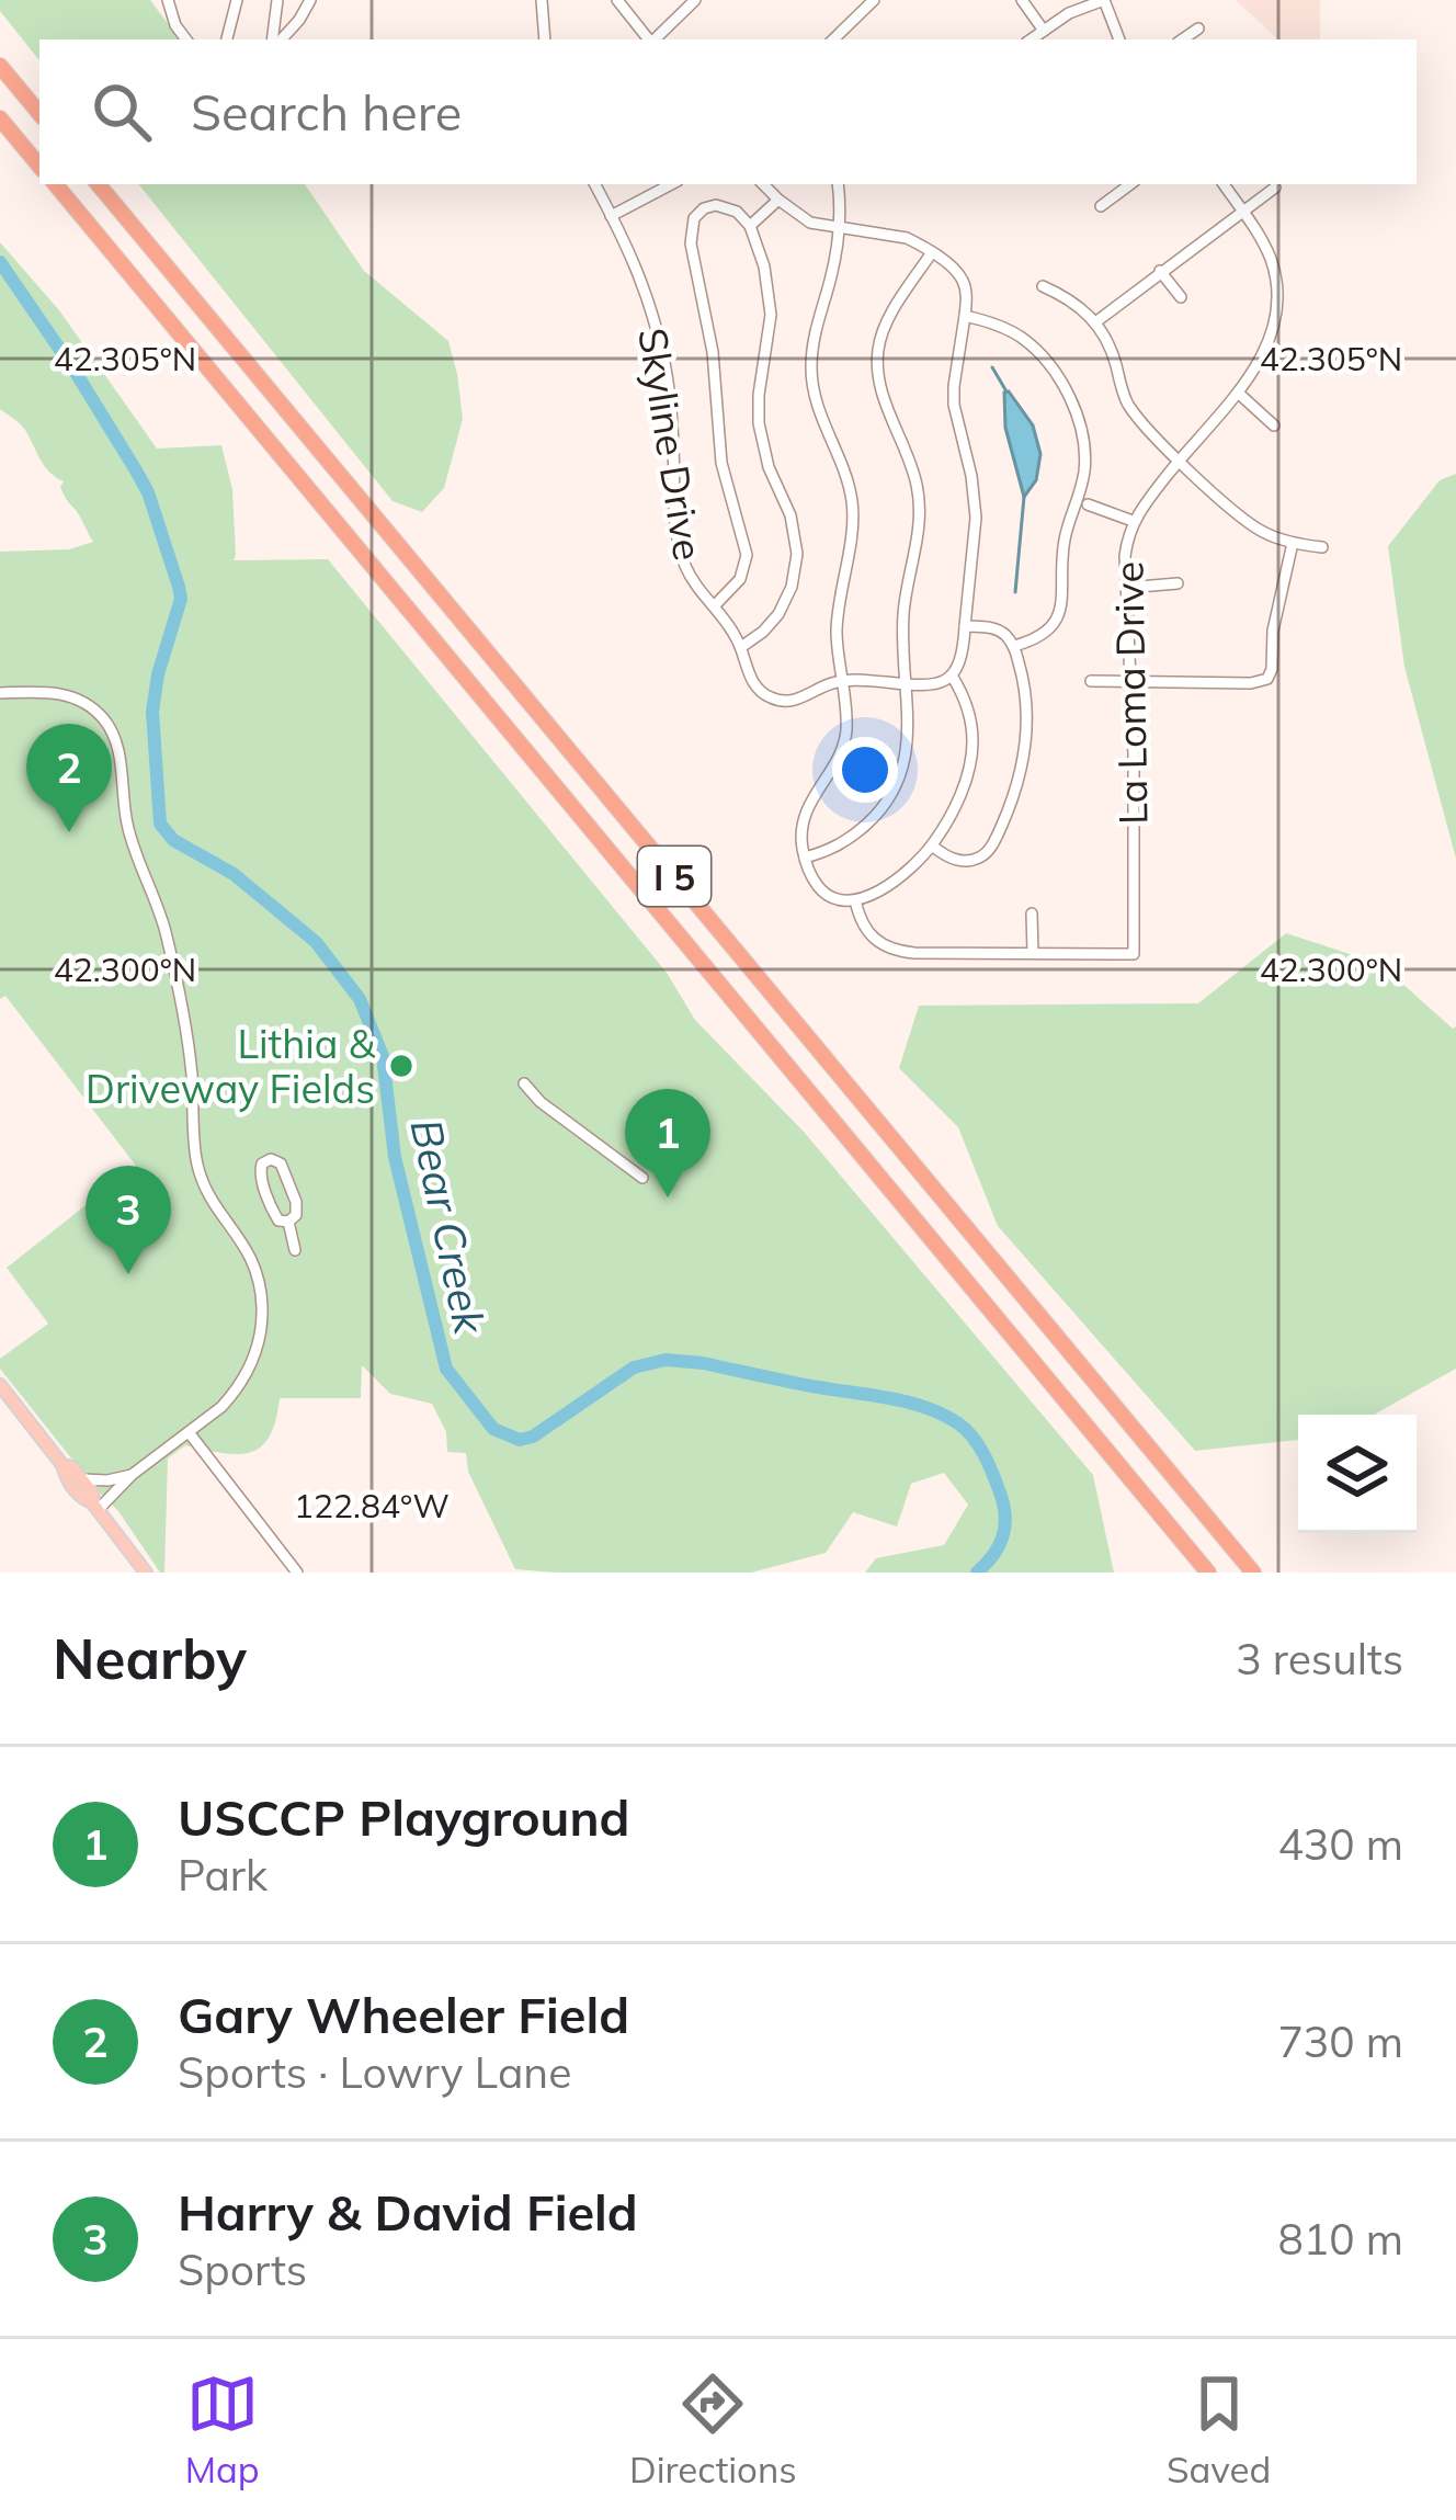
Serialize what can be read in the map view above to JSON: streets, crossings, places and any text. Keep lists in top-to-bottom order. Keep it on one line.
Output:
{"streets":{"highway":["I 5"],"street":["Skyline Drive","La Loma Drive"]},"water":["Bear Creek"],"places":["Lithia & Driveway Fields"],"page":{"search":"Search here","pins":["2","1","3"],"heading":["Nearby","3 results"],"list":[{"mark":"1","name":"USCCP Playground","note":"Park","value":"430 m"},{"mark":"2","name":"Gary Wheeler Field","note":"Sports · Lowry Lane","value":"730 m"},{"mark":"3","name":"Harry & David Field","note":"Sports","value":"810 m"}],"nav":["Map","Directions","Saved"]},"coordinates":["42.305°N","42.300°N","122.84°W"]}
